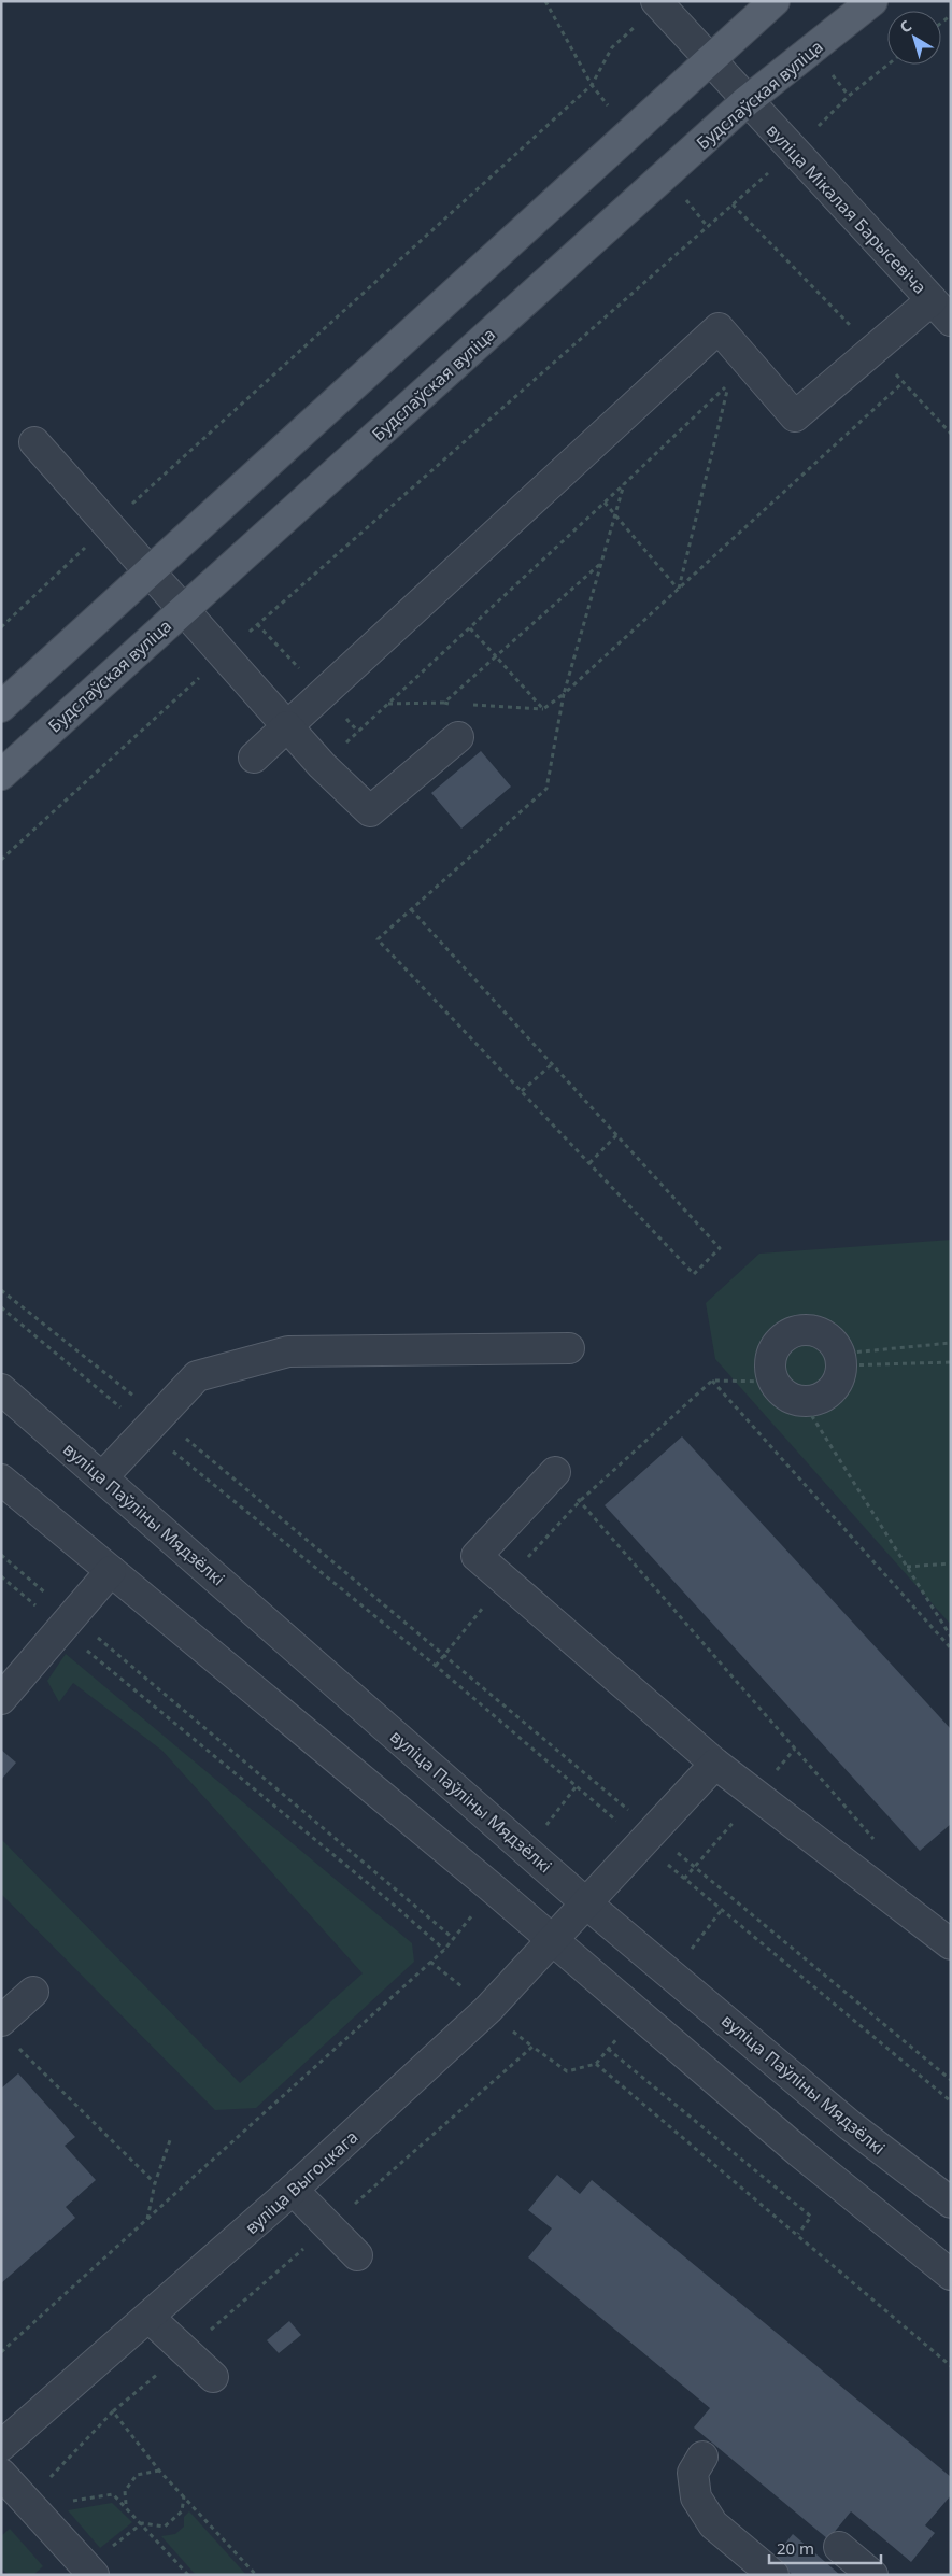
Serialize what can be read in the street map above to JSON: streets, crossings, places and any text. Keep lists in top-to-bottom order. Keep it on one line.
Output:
{"streets":{"main road":["Будслаўская вуліца"],"street":["вуліца Мікалая Барысевіча","вуліца Паўліны Мядзёлкі","вуліца Выгоцкага"]},"crossings":[["Будслаўская вуліца","вуліца Мікалая Барысевіча"],["вуліца Паўліны Мядзёлкі","вуліца Выгоцкага"]],"scale_bar":"20 m","north":"top left"}
